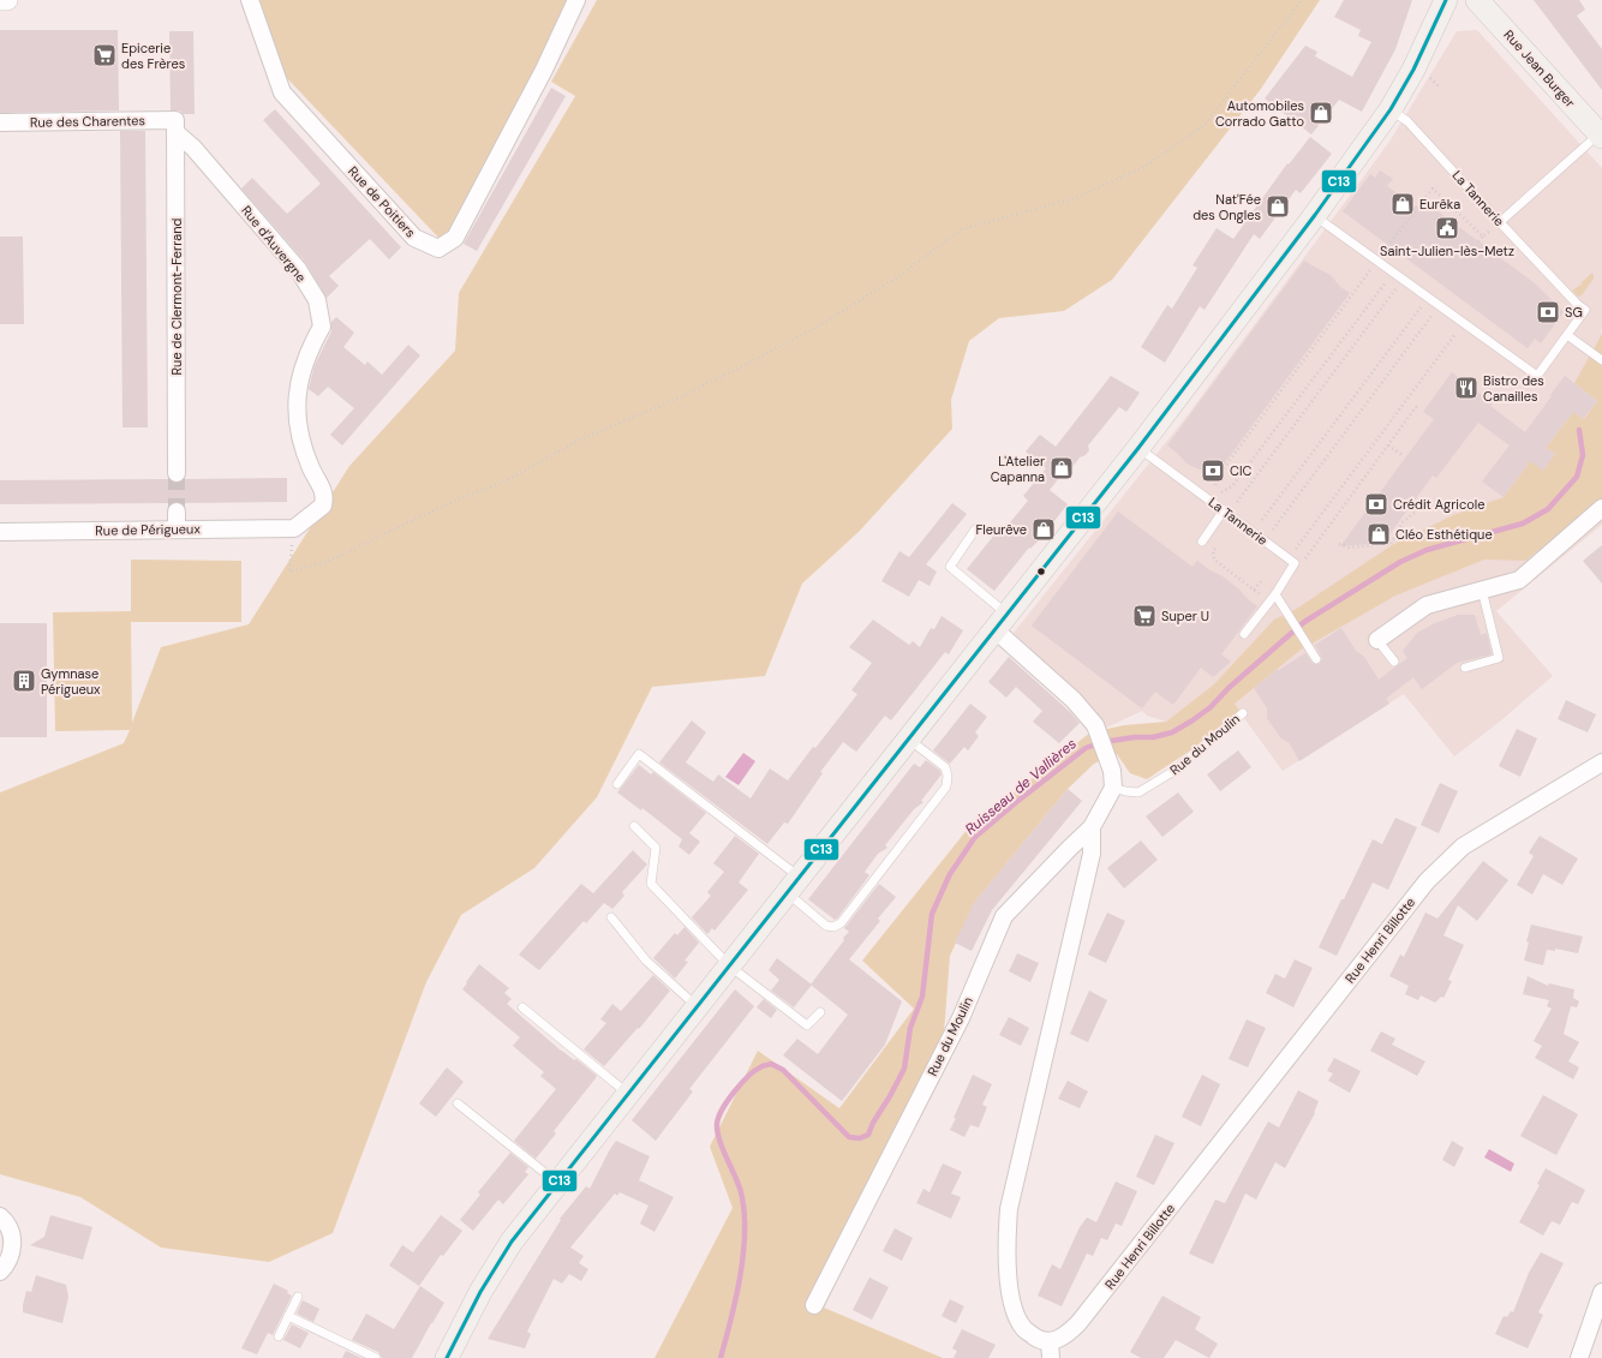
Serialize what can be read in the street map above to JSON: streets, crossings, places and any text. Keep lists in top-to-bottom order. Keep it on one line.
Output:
{"streets":{"main road":["Rue Jean Burger"],"street":["Rue des Charentes","Rue de Poitiers","Rue d'Auvergne","Rue de Clermont-Ferrand","Rue de Périgueux","Rue du Moulin","Rue Henri Billotte"],"lane":["La Tannerie"]},"crossings":[["Rue des Charentes","Rue d'Auvergne"],["Rue des Charentes","Rue de Clermont-Ferrand"],["Rue d'Auvergne","Rue de Clermont-Ferrand"],["Rue d'Auvergne","Rue de Périgueux"],["Rue du Moulin","Rue Henri Billotte"]],"water":["Ruisseau de Vallières"],"places":{"supermarket":["Epicerie des Frères","Super U"],"shop":["Automobiles Corrado Gatto","Eurêka","Nat'Fée des Ongles","L'Atelier Capanna","Fleurêve","Cléo Esthétique"],"public building":["Saint-Julien-lès-Metz"],"bank":["SG","CIC","Crédit Agricole"],"restaurant":["Bistro des Canailles"],"building":["Gymnase Périgueux"]},"lines":["transit line C13"]}
